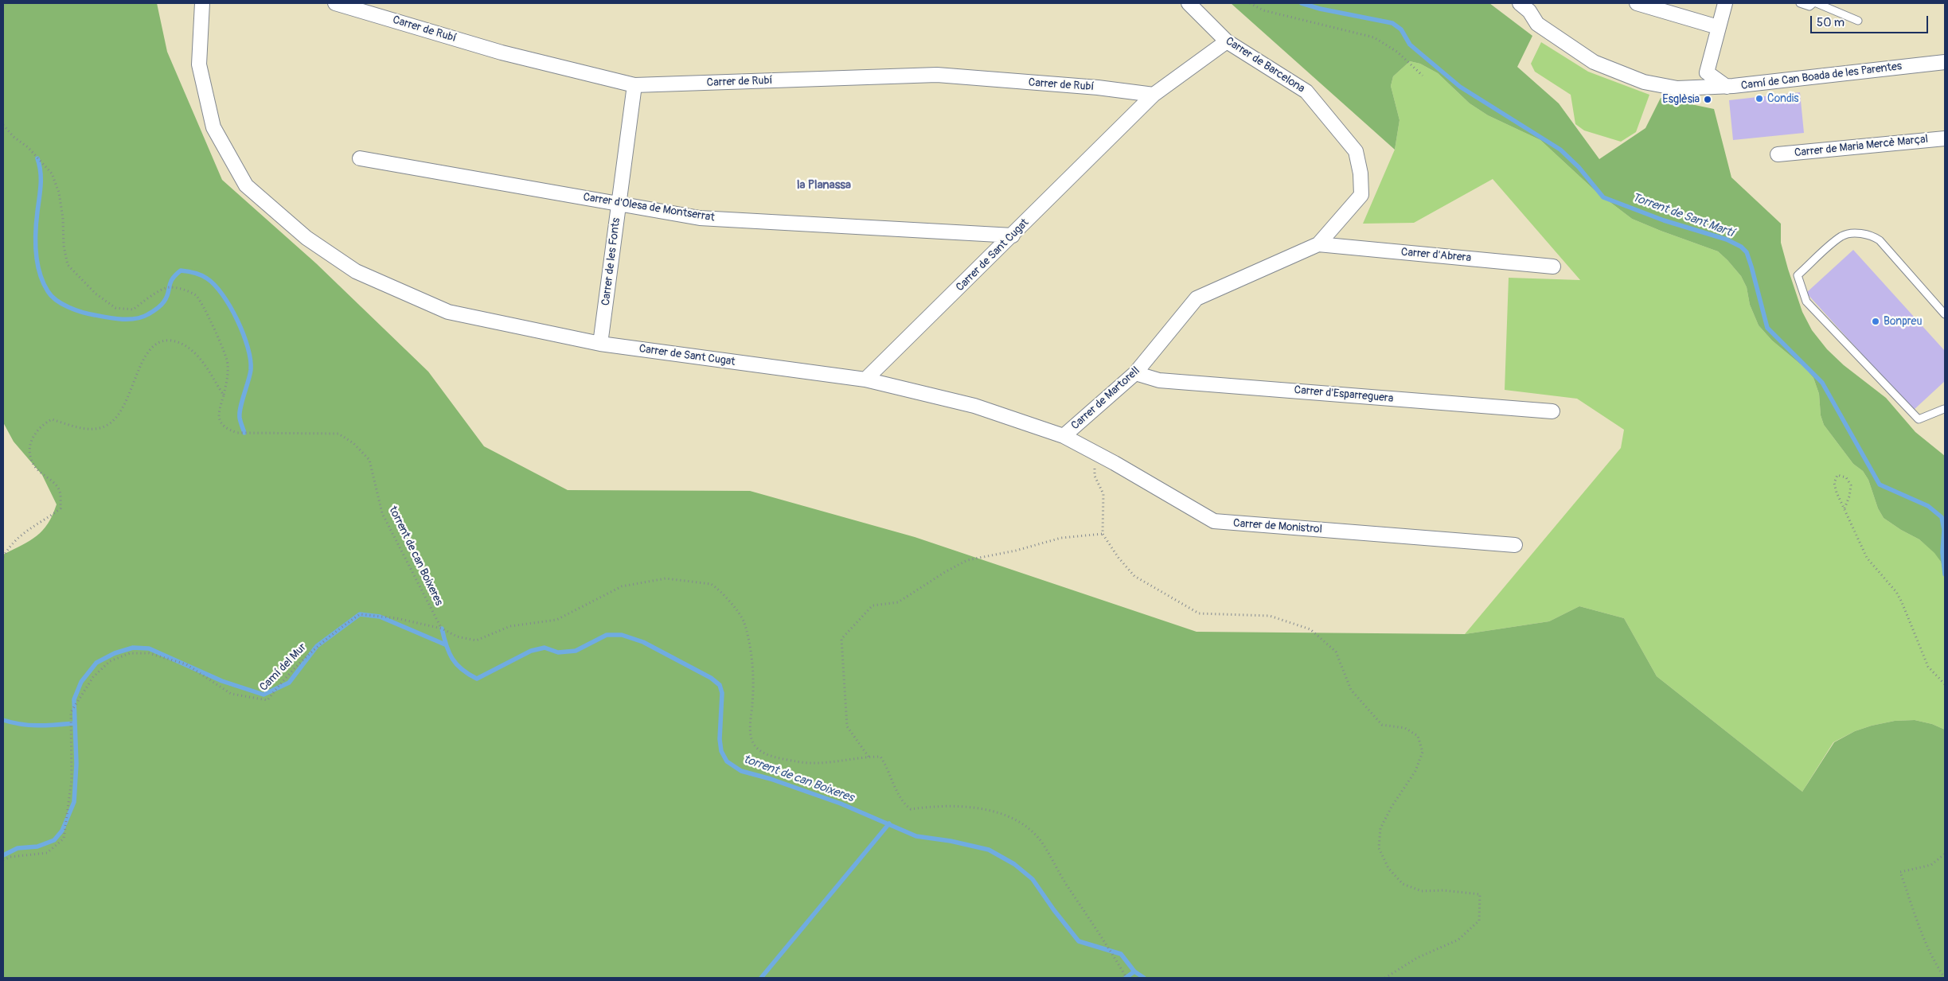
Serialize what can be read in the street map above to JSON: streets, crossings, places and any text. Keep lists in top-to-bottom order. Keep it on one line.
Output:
{"streets":{"street":["Carrer de Rubí","Carrer de Barcelona","Camí de Can Boada de les Parentes","Carrer de Maria Mercè Marçal","Carrer d'Olesa de Montserrat","Carrer de Sant Cugat","Carrer d'Abrera","Carrer de les Fonts","Carrer d'Esparreguera","Carrer de Martorell","Carrer de Monistrol"],"path":["torrent de can Boixeres","Camí del Mur"]},"crossings":[["Carrer de Rubí","Carrer de Sant Cugat"],["Carrer de Rubí","Carrer de les Fonts"],["Carrer de Barcelona","Carrer de Sant Cugat"],["Carrer de Barcelona","Carrer de Martorell"],["Carrer d'Olesa de Montserrat","Carrer de Sant Cugat"],["Carrer d'Olesa de Montserrat","Carrer de les Fonts"],["Carrer de Sant Cugat","Carrer de les Fonts"],["Carrer de Sant Cugat","Carrer de Martorell"],["Carrer d'Abrera","Carrer de Martorell"],["Carrer d'Esparreguera","Carrer de Martorell"],["Carrer de Martorell","Carrer de Monistrol"],["torrent de can Boixeres","Camí del Mur"]],"districts":["la Planassa"],"water":["Torrent de Sant Martí","torrent de can Boixeres"],"places":["Condis","Esglèsia","Bonpreu"],"scale_bar":"50 m"}
